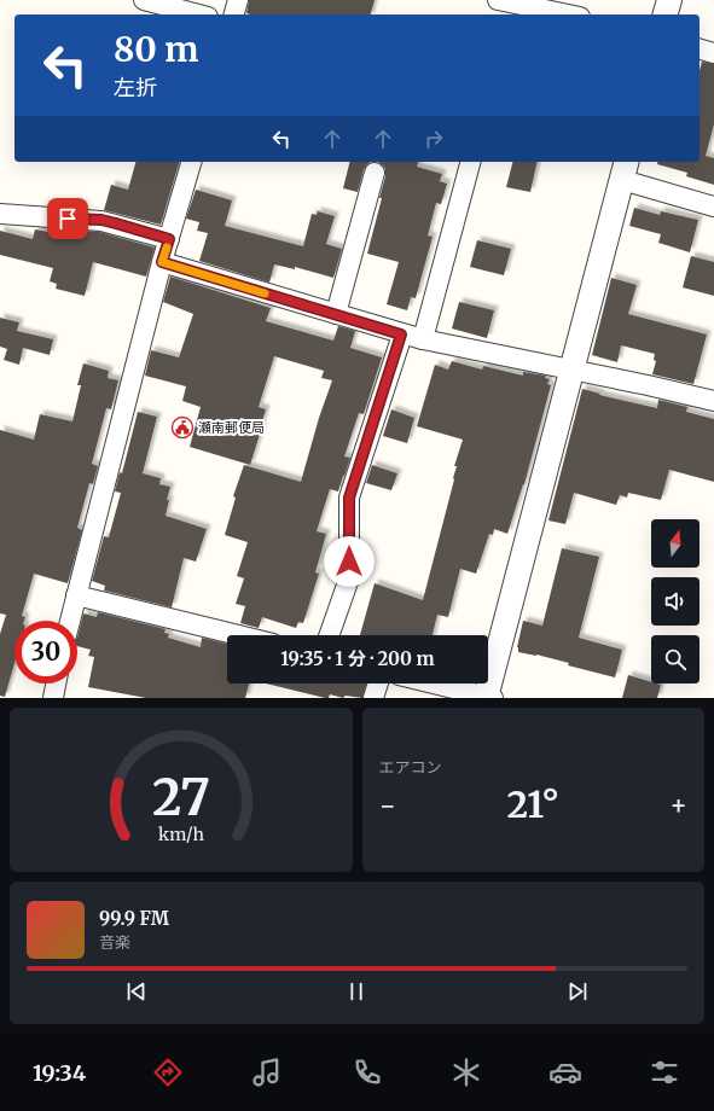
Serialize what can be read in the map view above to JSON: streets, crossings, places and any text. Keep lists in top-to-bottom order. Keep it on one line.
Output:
{"places":{"public building":["瀬南郵便局"]},"north":"top","page":{"turn":["80 m","左折"],"limit":"30","trip":"19:35 · 1 分 · 200 m","tile":"エアコン","heat":["−","21°","+"],"song":["99.9 FM","音楽"],"tabs":"19:34","gauge":["27","km/h"]}}
